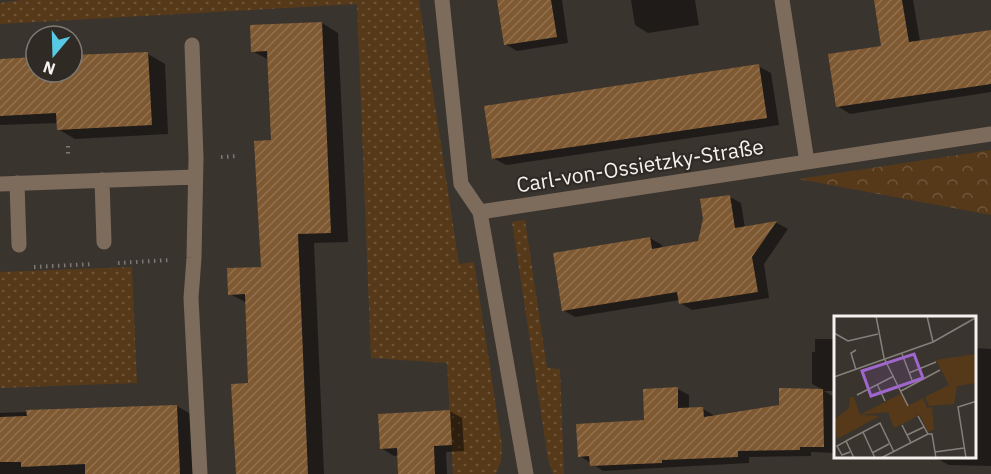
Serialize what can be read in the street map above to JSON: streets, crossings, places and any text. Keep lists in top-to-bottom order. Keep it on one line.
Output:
{"streets":{"street":["Carl-von-Ossietzky-Straße"]},"north":"bottom"}
